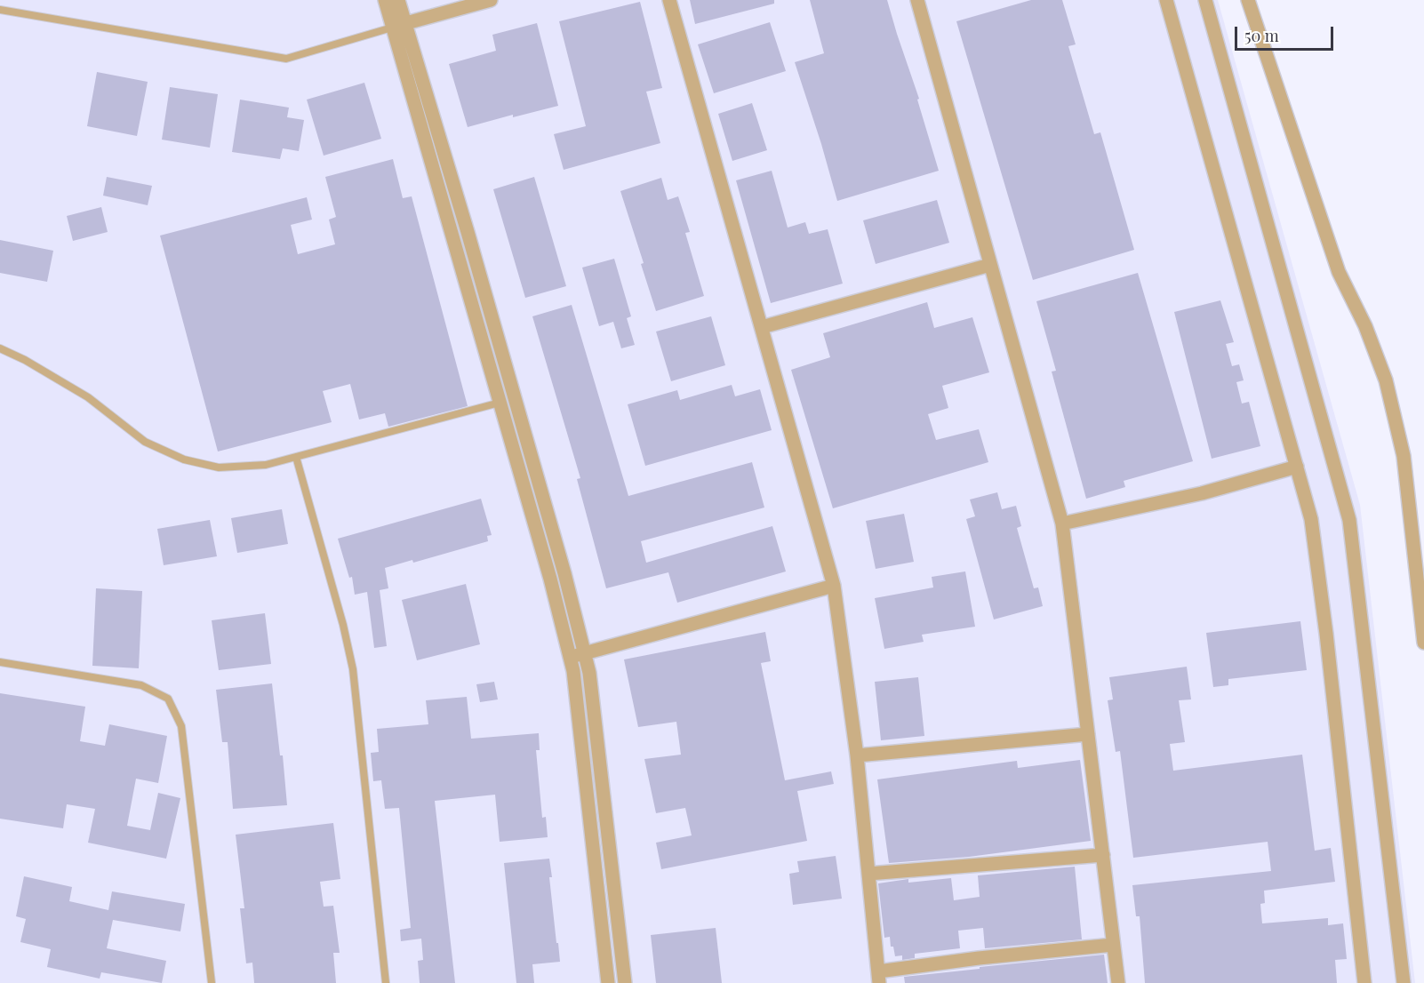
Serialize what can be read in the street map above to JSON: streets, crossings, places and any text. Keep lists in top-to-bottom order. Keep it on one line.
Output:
{"scale_bar":"50 m"}
